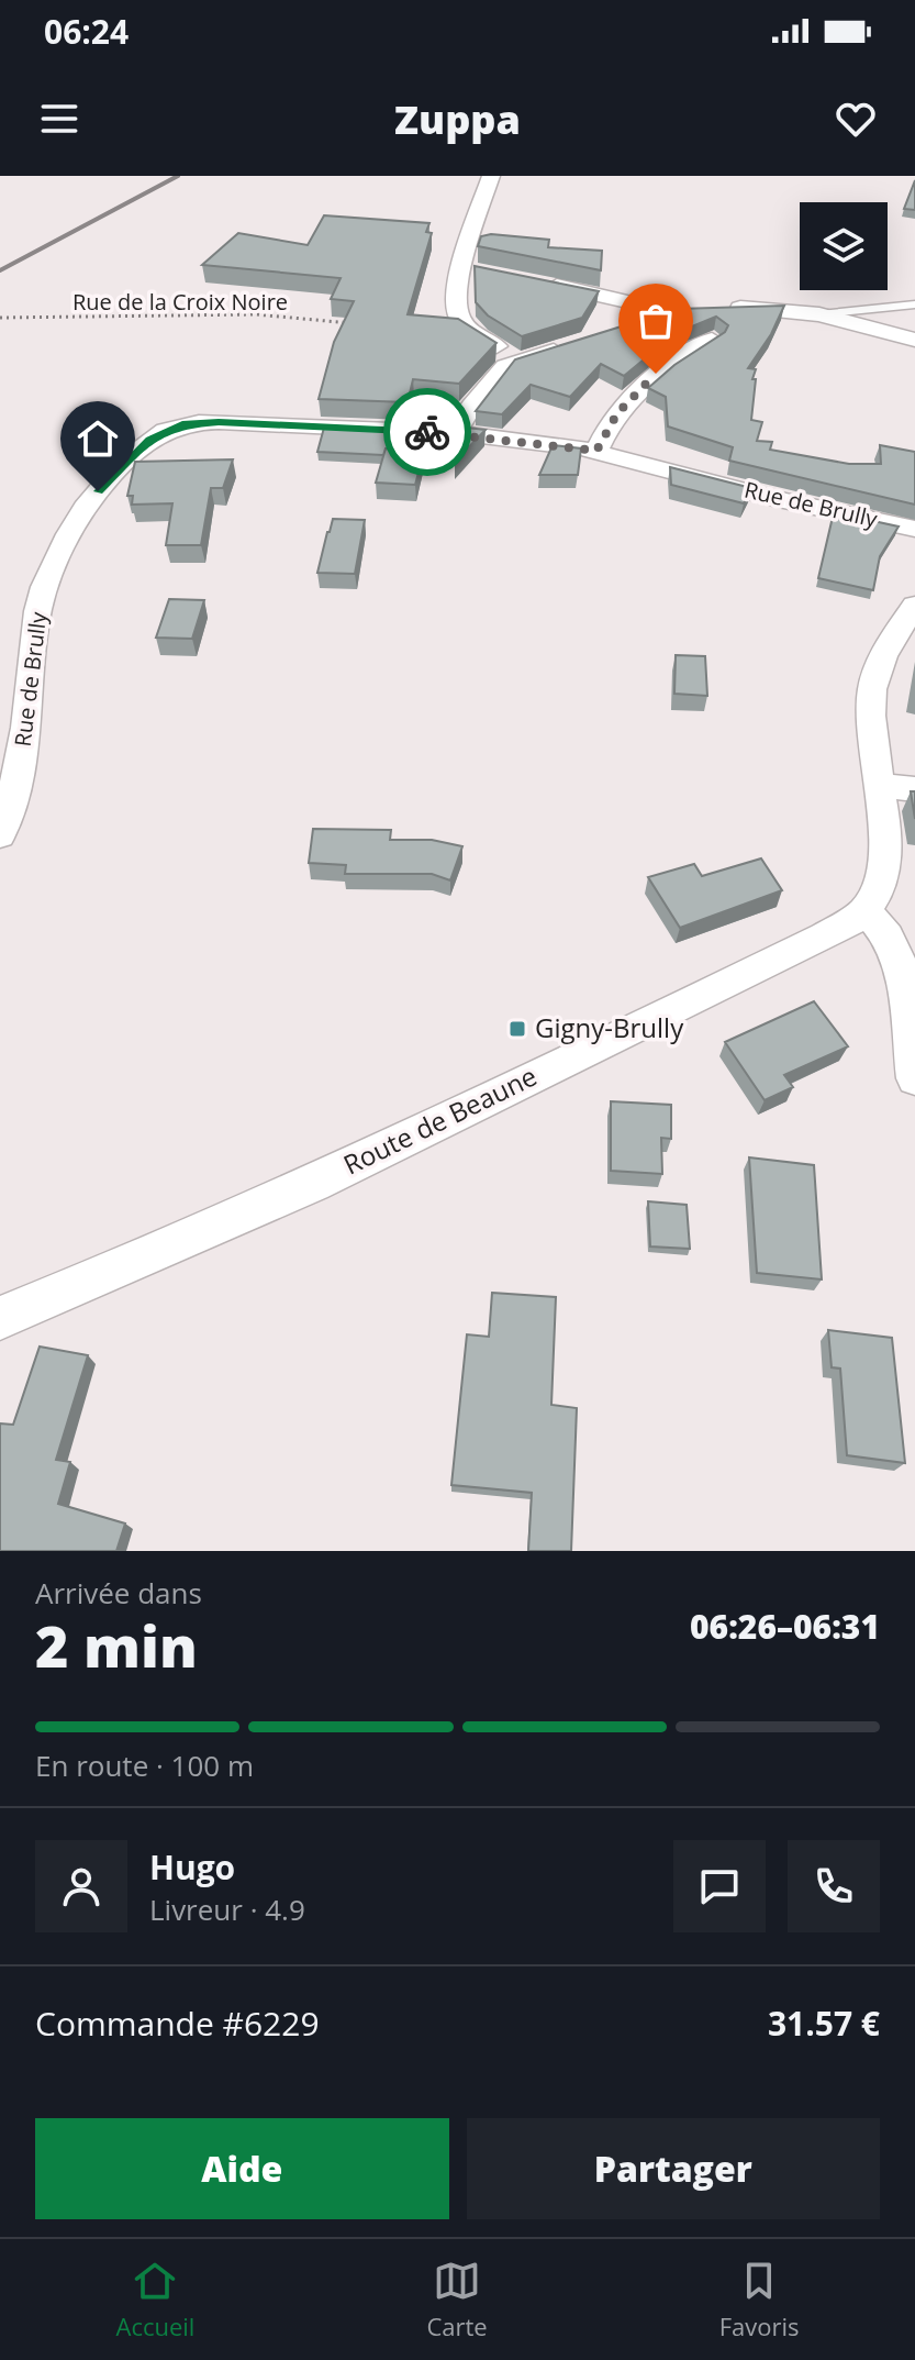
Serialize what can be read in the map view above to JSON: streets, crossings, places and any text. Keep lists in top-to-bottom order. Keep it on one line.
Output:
{"streets":{"street":["Rue de Brully","Route de Beaune"],"path":["Rue de la Croix Noire"]},"places":{"transit":["Gigny-Brully"]},"page":{"status":"06:24","header":"Zuppa","heading":["2 min","Arrivée dans","06:26–06:31"],"panel":["Hugo","Livreur · 4.9","Commande #6229","31.57 €"],"bar":"En route · 100 m","buttons":["Aide","Partager"],"tabs":["Accueil","Carte","Favoris"]}}
